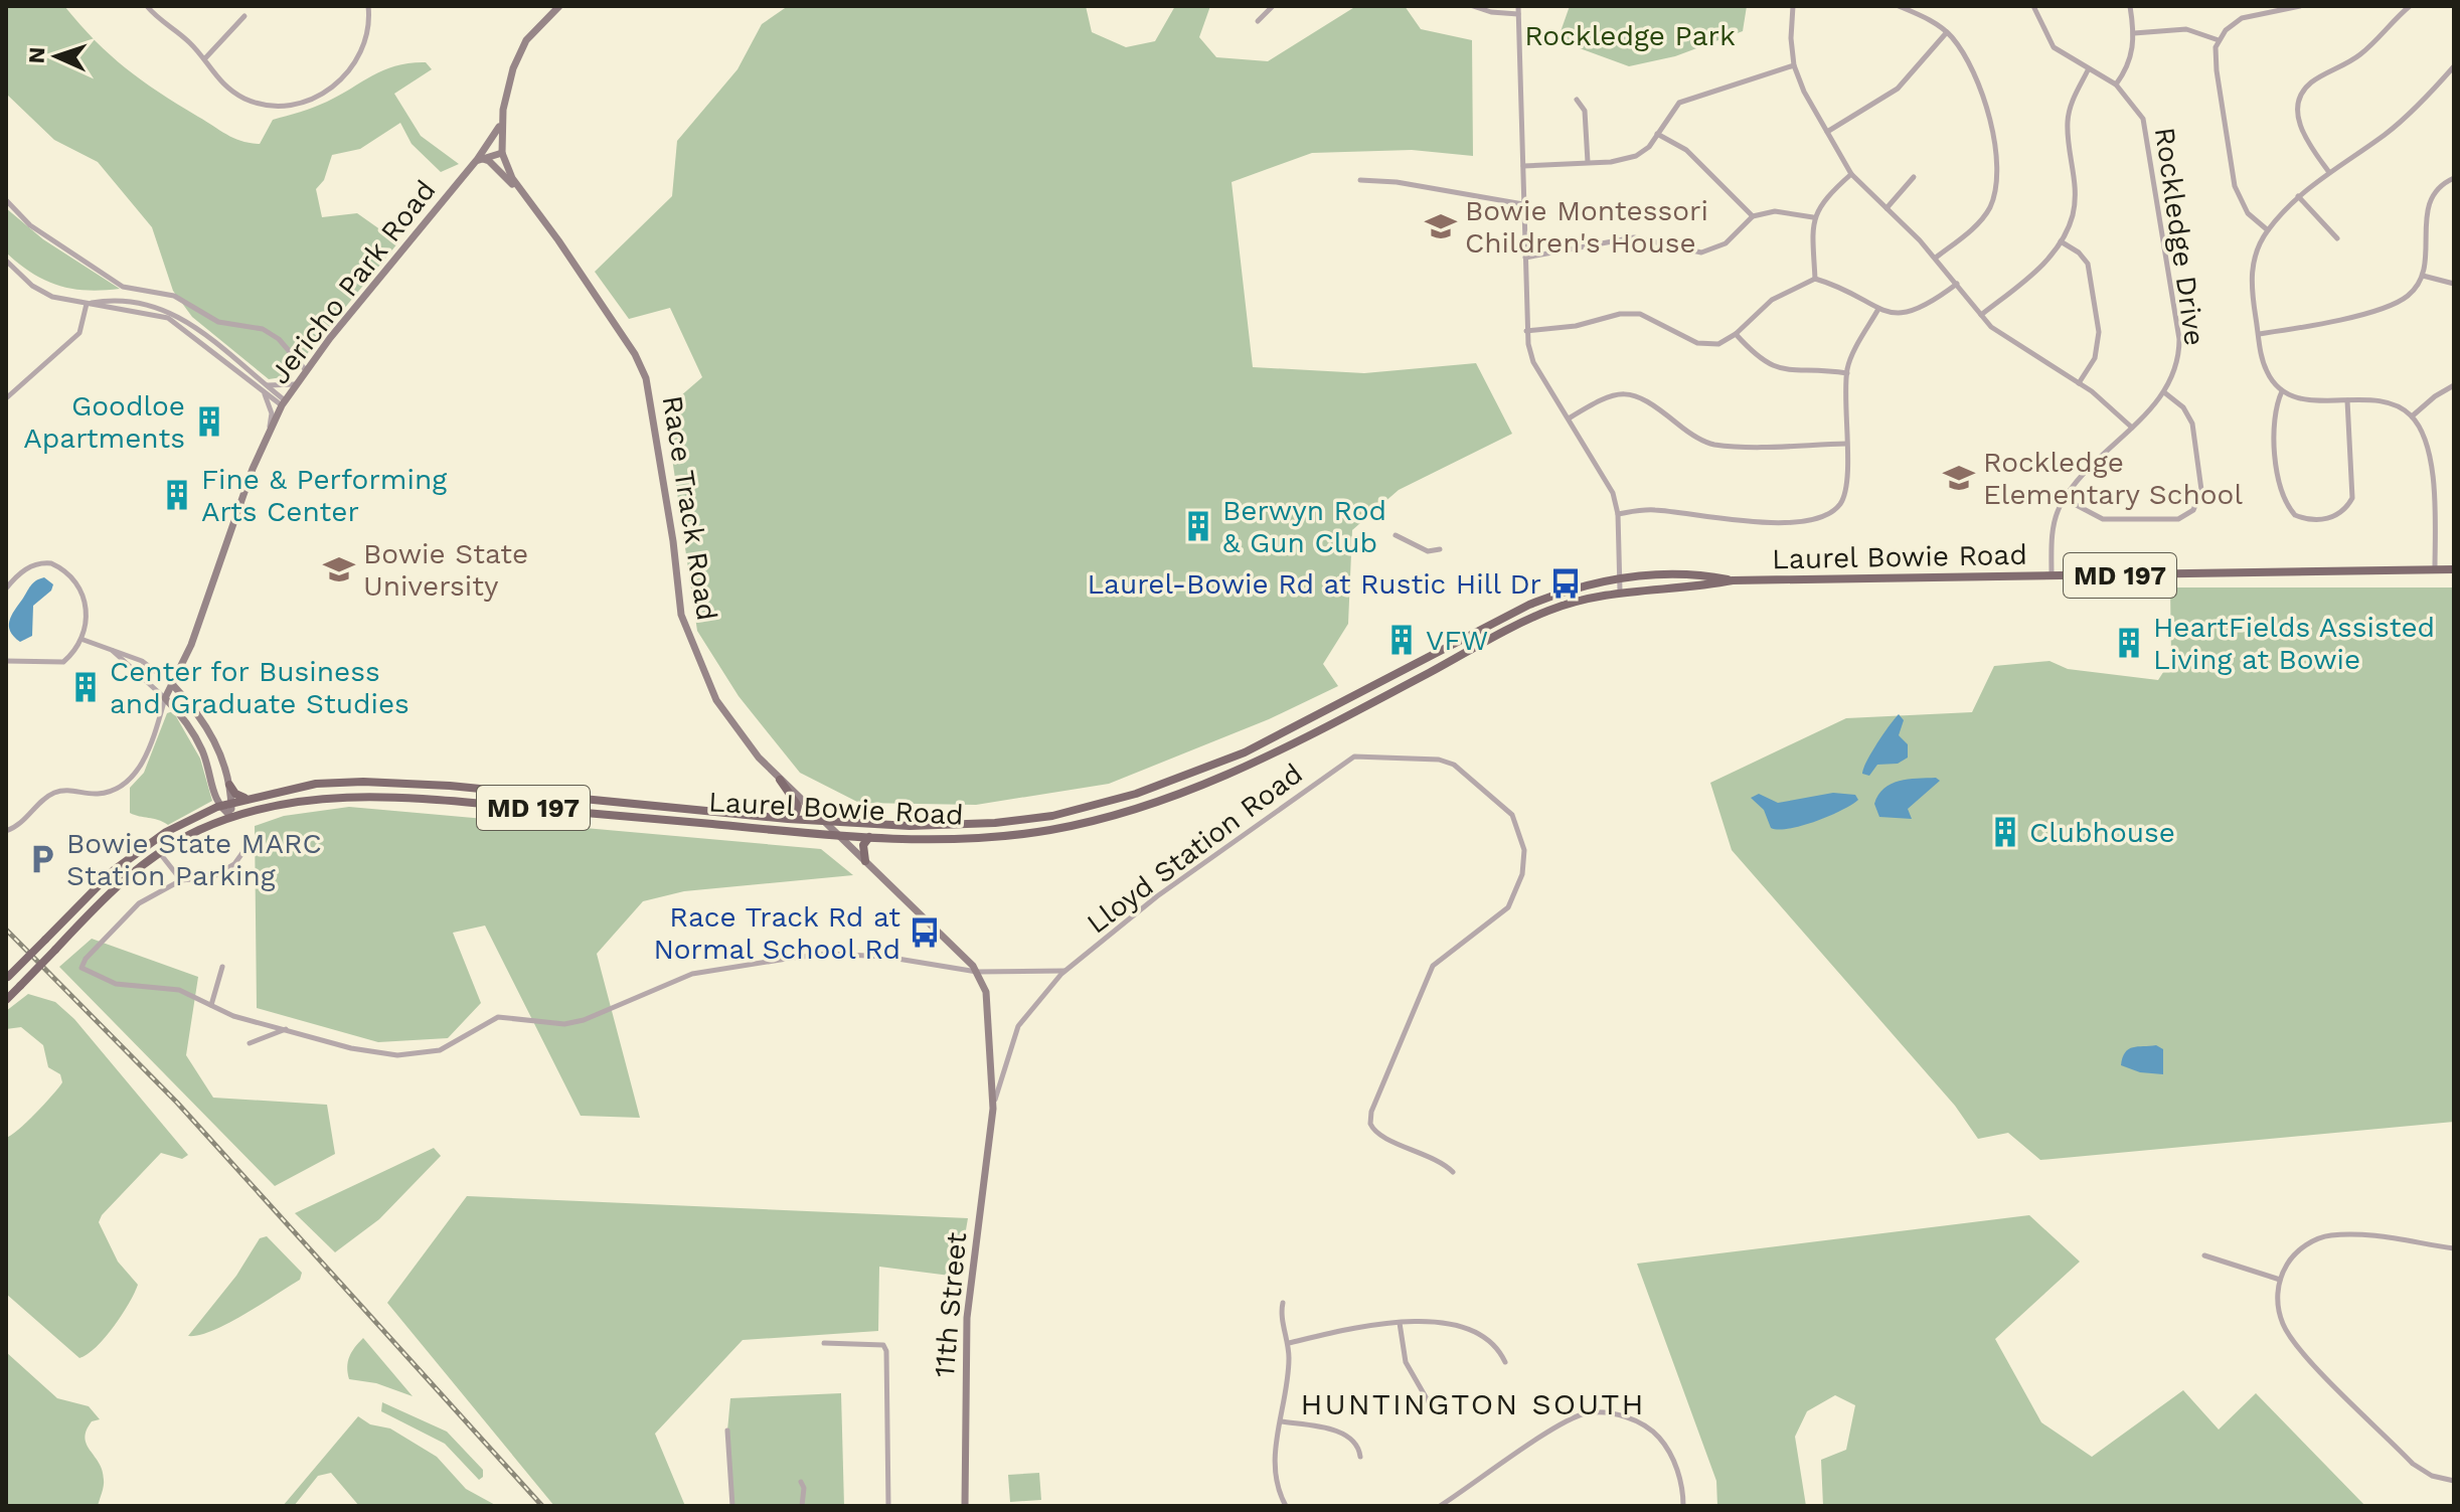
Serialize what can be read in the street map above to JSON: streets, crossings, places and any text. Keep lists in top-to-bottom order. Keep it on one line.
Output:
{"streets":{"main road":["Laurel Bowie Road","MD 197"],"street":["Rockledge Drive","Jericho Park Road","Race Track Road","Lloyd Station Road","11th Street"]},"crossings":[["Rockledge Drive","Laurel Bowie Road"],["Jericho Park Road","Race Track Road"],["Race Track Road","Laurel Bowie Road"],["Race Track Road","Lloyd Station Road"],["Race Track Road","11th Street"],["Lloyd Station Road","11th Street"]],"districts":["HUNTINGTON SOUTH"],"parks":["Rockledge Park"],"places":{"school or university":["Bowie Montessori Children's House","Rockledge Elementary School","Bowie State University"],"building":["Goodloe Apartments","Fine & Performing Arts Center","Berwyn Rod & Gun Club","VFW","HeartFields Assisted Living at Bowie","Center for Business and Graduate Studies","Clubhouse"],"bus stop":["Laurel-Bowie Rd at Rustic Hill Dr","Race Track Rd at Normal School Rd"],"parking":["Bowie State MARC Station Parking"]},"north":"left"}
